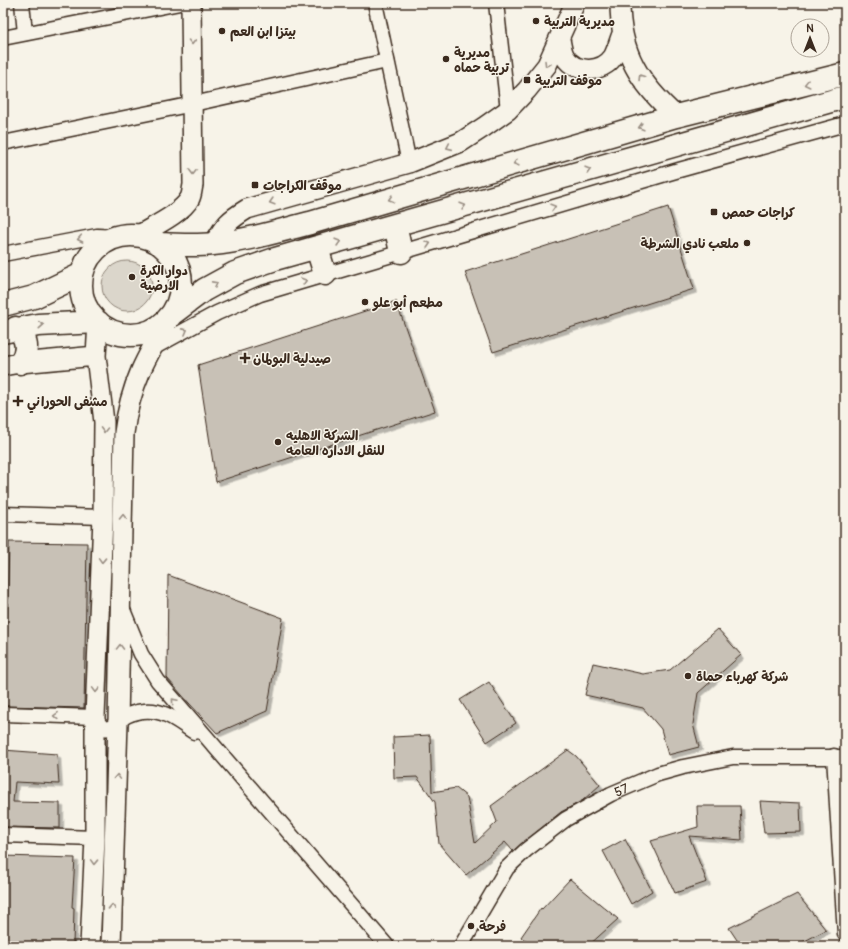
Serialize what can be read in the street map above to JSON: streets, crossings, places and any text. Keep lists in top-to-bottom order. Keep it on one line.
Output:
{"streets":{"street":["57"]},"places":{"other":["مديرية التربية","بيتزا ابن العم","مديرية تربية حماه","ملعب نادي الشرطة","دوار الكرة الارضية","مطعم أبو علو","الشركة الاهليه للنقل الاداره العامه","شركة كهرباء حماة","فرحة"],"transit":["موقف التربية","موقف الكراجات","كراجات حمص"],"health":["صيدلية البولمان","مشفى الحوراني"]},"north":"top"}
